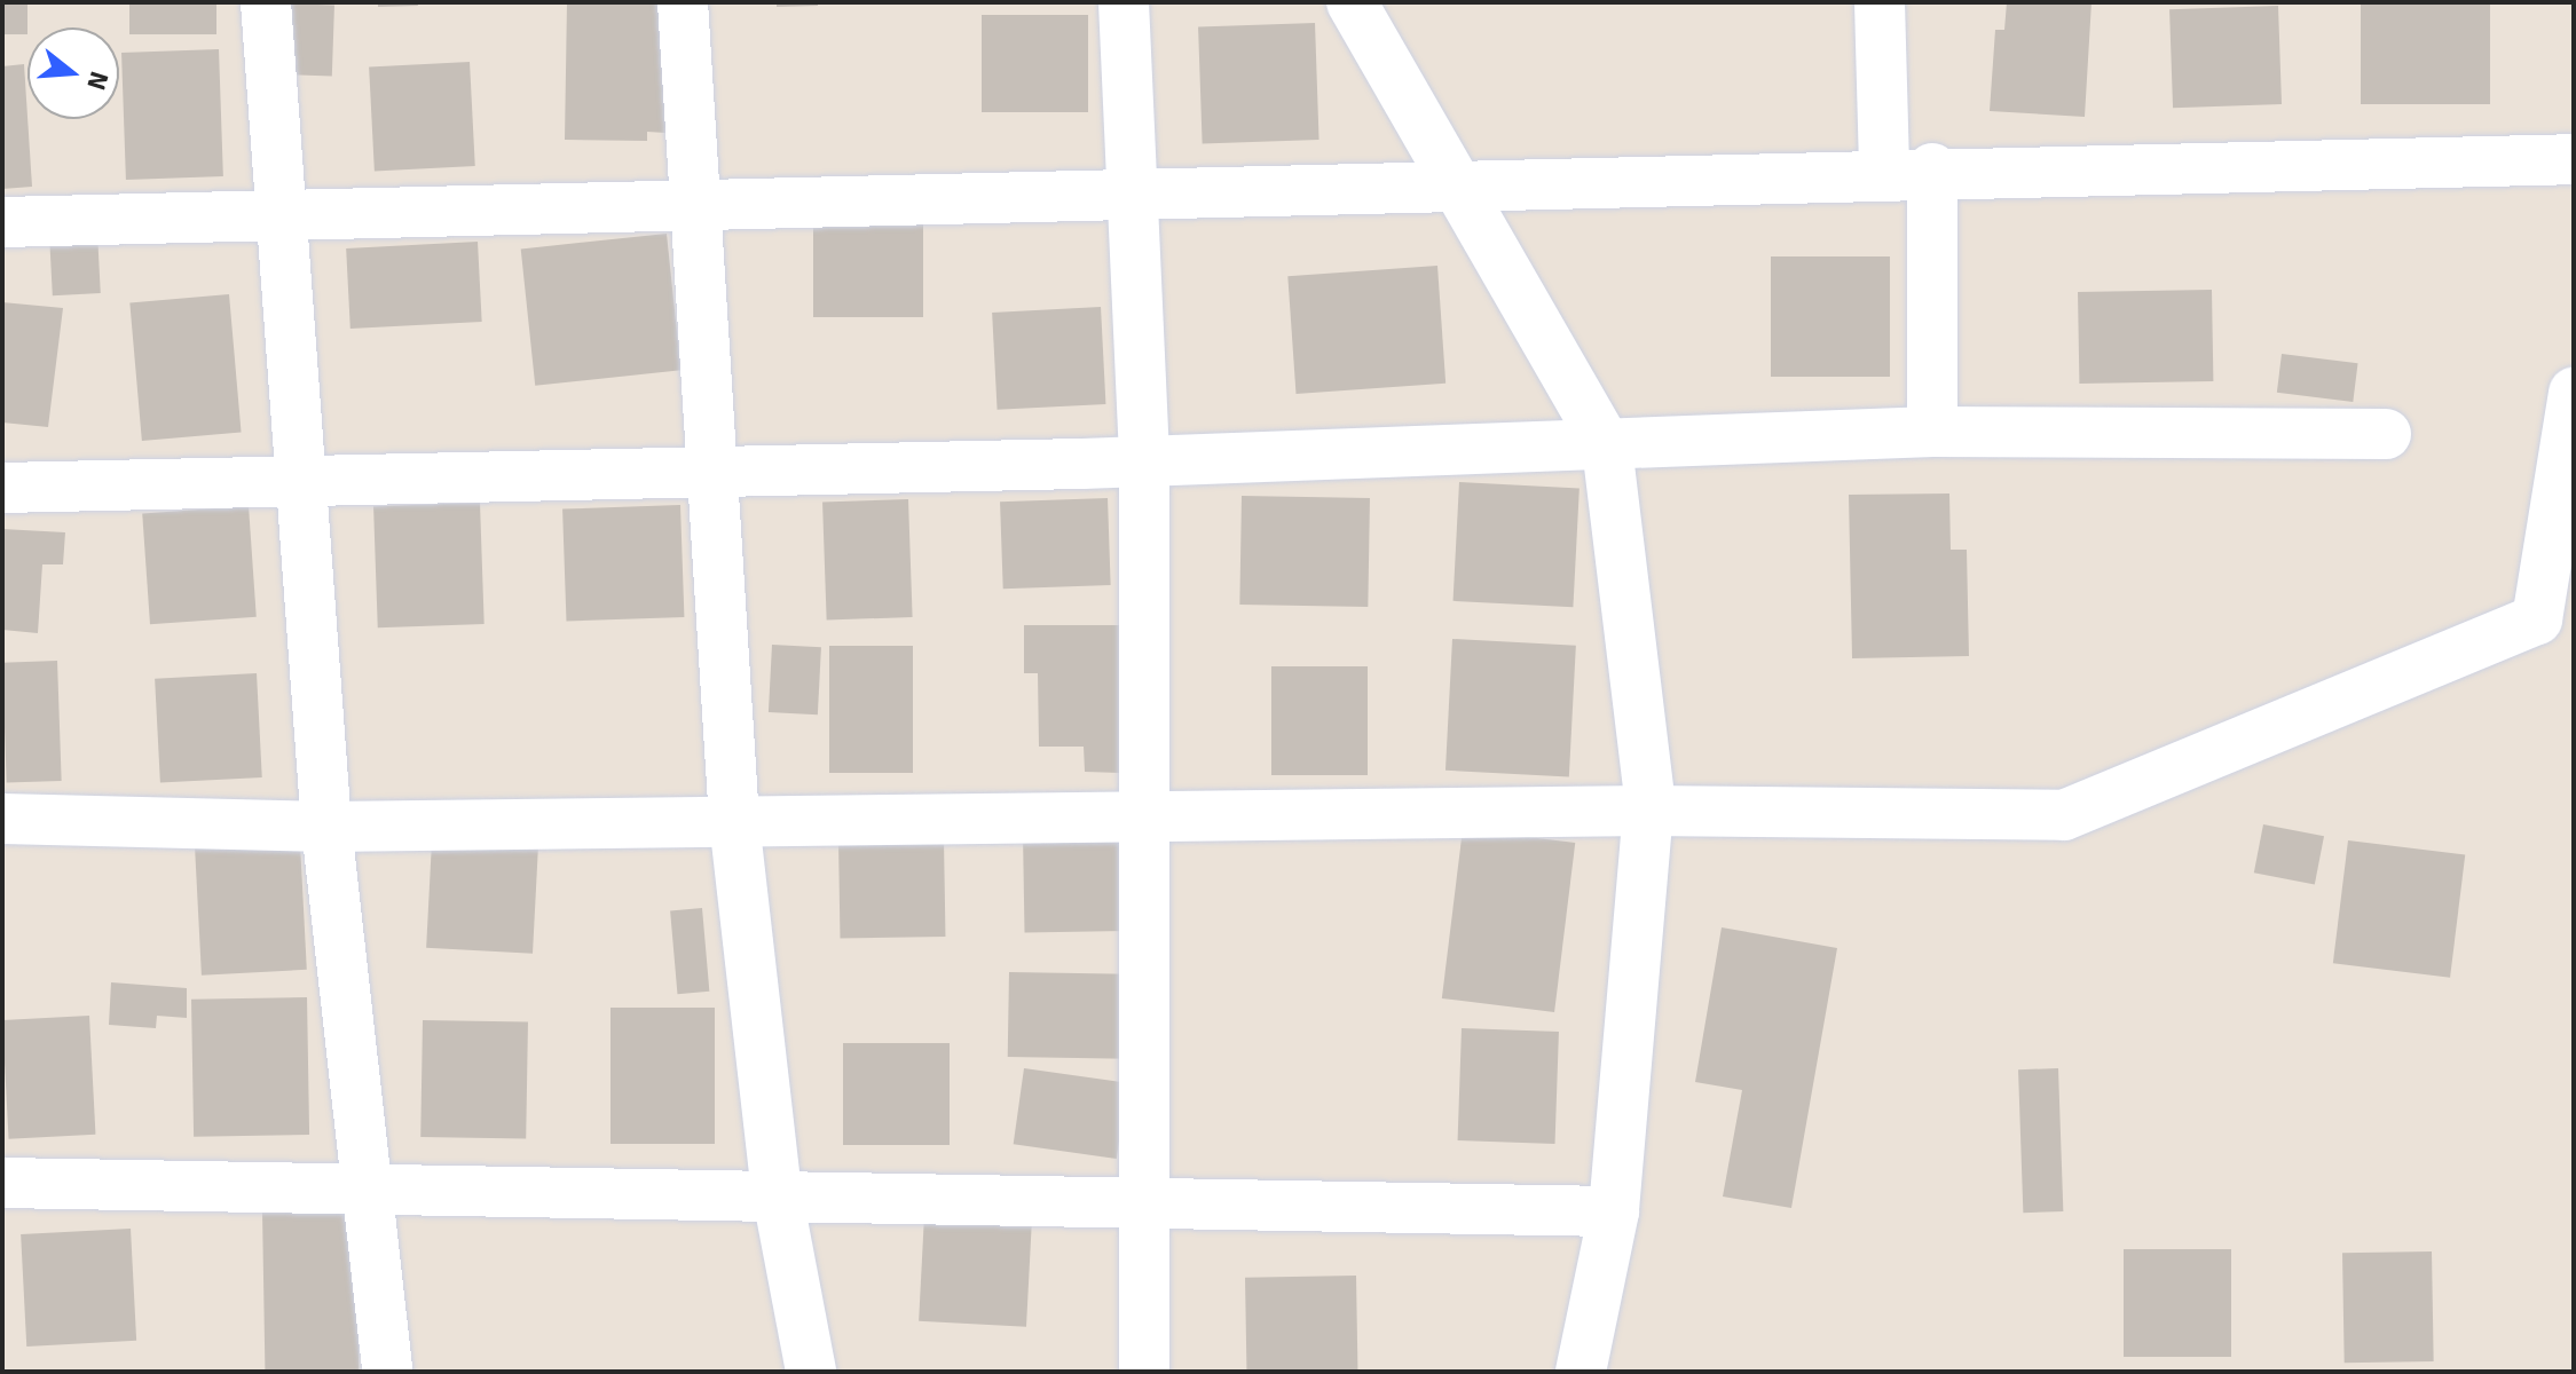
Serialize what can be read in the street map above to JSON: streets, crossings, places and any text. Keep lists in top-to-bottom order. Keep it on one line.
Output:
{"north":"right"}
